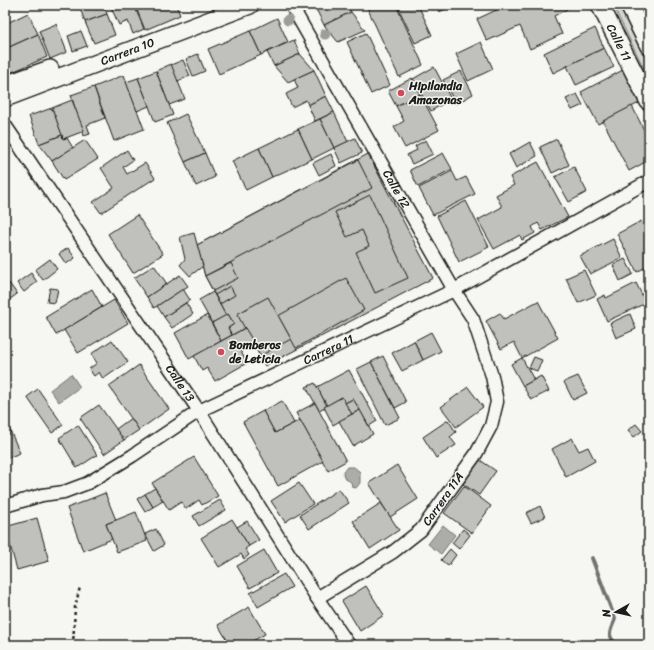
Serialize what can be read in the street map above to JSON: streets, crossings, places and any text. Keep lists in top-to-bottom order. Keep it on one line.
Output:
{"streets":{"main road":["Calle 11","Carrera 10"],"street":["Calle 12","Carrera 11","Calle 13","Carrera 11A"]},"crossings":[["Calle 12","Carrera 11"],["Calle 12","Carrera 11A"],["Carrera 11","Calle 13"],["Calle 13","Carrera 11A"]],"places":["Hipilandia Amazonas","Bomberos de Leticia"],"north":"left"}
